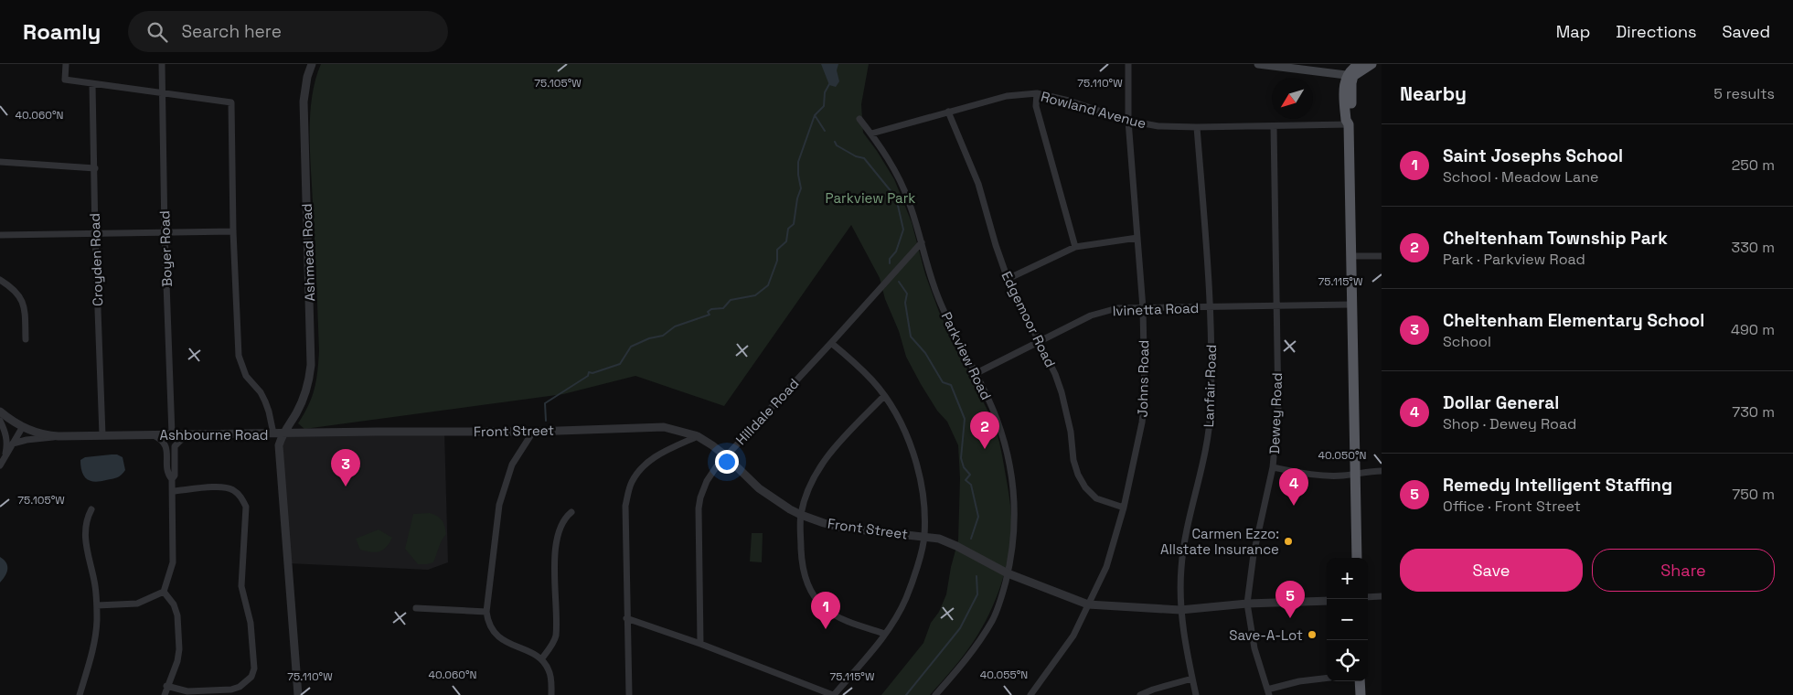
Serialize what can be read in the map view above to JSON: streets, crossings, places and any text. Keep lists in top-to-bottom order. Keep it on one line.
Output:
{"streets":{"street":["Rowland Avenue","Boyer Road","Ashmead Road","Croyden Road","Ivinetta Road","Edgemoor Road","Parkview Road","Johns Road","Lanfair Road","Hilldale Road","Dewey Road","Front Street","Ashbourne Road"]},"crossings":[["Rowland Avenue","Edgemoor Road"],["Rowland Avenue","Parkview Road"],["Rowland Avenue","Johns Road"],["Rowland Avenue","Lanfair Road"],["Rowland Avenue","Dewey Road"],["Boyer Road","Ashbourne Road"],["Ashmead Road","Front Street"],["Ashmead Road","Ashbourne Road"],["Croyden Road","Ashbourne Road"],["Ivinetta Road","Edgemoor Road"],["Ivinetta Road","Parkview Road"],["Ivinetta Road","Johns Road"],["Ivinetta Road","Lanfair Road"],["Ivinetta Road","Dewey Road"],["Edgemoor Road","Johns Road"],["Parkview Road","Hilldale Road"],["Parkview Road","Front Street"],["Johns Road","Front Street"],["Lanfair Road","Front Street"],["Hilldale Road","Front Street"],["Dewey Road","Front Street"],["Front Street","Ashbourne Road"]],"parks":["Parkview Park"],"places":["Carmen Ezzo: Allstate Insurance","Save-A-Lot"],"north":"bottom left","page":{"header":"Roamly","search":"Search here","nav":["Map","Directions","Saved"],"heading":["Nearby","5 results"],"list":[{"mark":"1","name":"Saint Josephs School","note":"School · Meadow Lane","value":"250 m"},{"mark":"2","name":"Cheltenham Township Park","note":"Park · Parkview Road","value":"330 m"},{"mark":"3","name":"Cheltenham Elementary School","note":"School","value":"490 m"},{"mark":"4","name":"Dollar General","note":"Shop · Dewey Road","value":"730 m"},{"mark":"5","name":"Remedy Intelligent Staffing","note":"Office · Front Street","value":"750 m"}],"pins":["2","3","4","5","1"],"buttons":["Save","Share"],"map_buttons":["+","−"]},"coordinates":["75.110°W","75.105°W","40.060°N","75.115°W","40.050°N","40.055°N"]}
